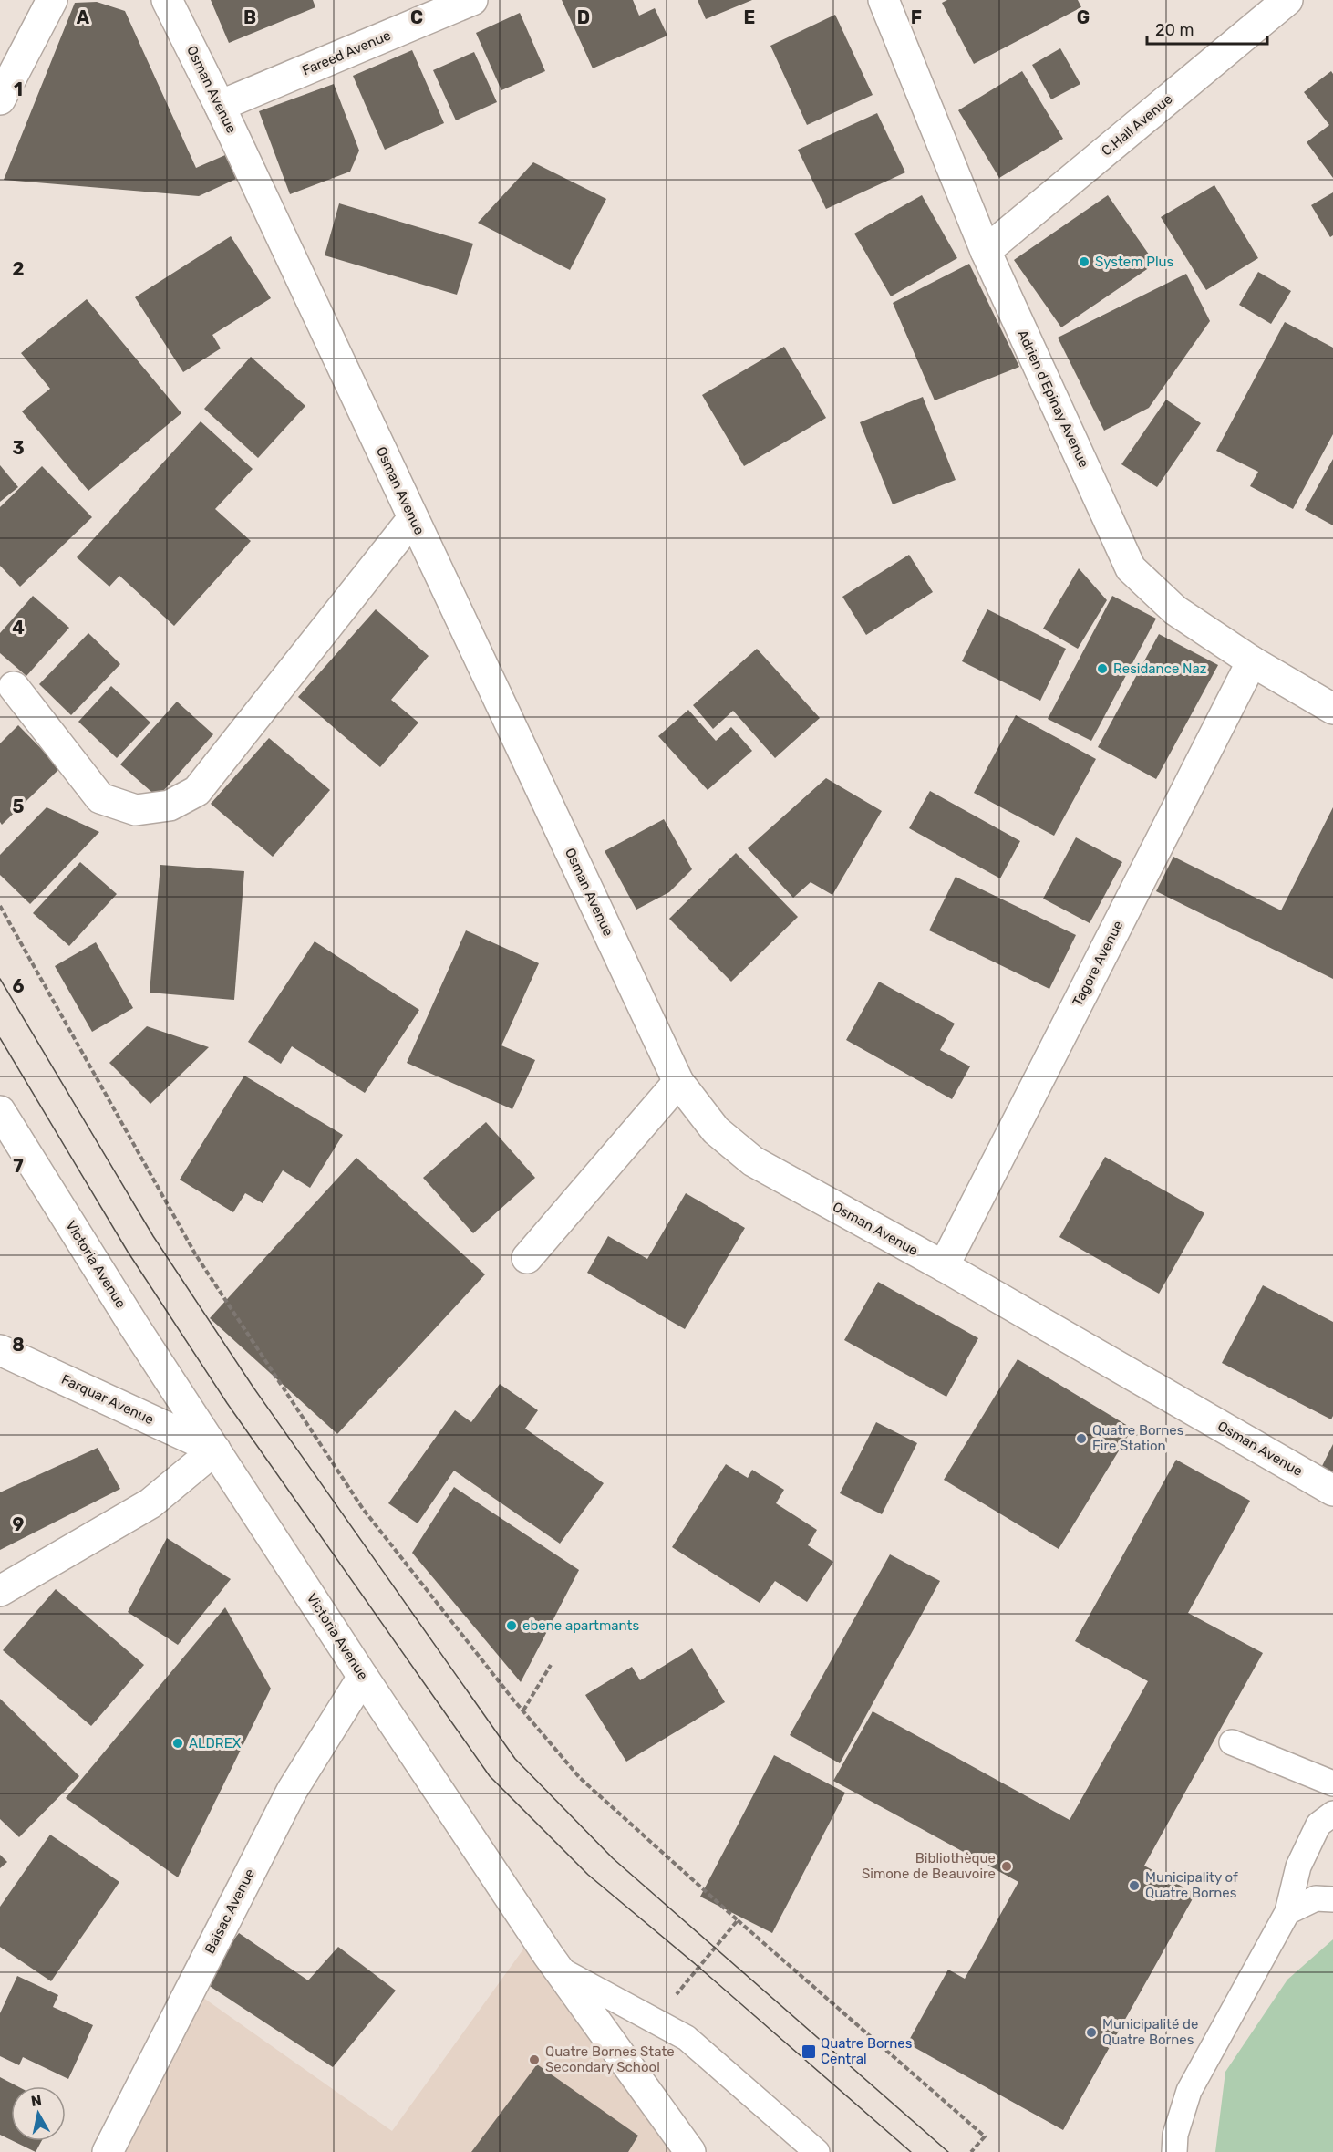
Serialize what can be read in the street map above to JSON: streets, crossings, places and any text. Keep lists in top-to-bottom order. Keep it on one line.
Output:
{"streets":{"street":["Fareed Avenue","Osman Avenue","C.Hall Avenue","Adrien d'Epinay Avenue","Tagore Avenue","Victoria Avenue","Farquar Avenue","Baisac Avenue"]},"crossings":[["Fareed Avenue","Osman Avenue"],["Osman Avenue","Tagore Avenue"],["C.Hall Avenue","Adrien d'Epinay Avenue"],["Adrien d'Epinay Avenue","Tagore Avenue"],["Victoria Avenue","Farquar Avenue"],["Victoria Avenue","Baisac Avenue"]],"places":{"other":["System Plus","Residance Naz","Quatre Bornes Fire Station","ebene apartmants","ALDREX","Bibliothèque Simone de Beauvoire","Municipality of Quatre Bornes","Municipalité de Quatre Bornes","Quatre Bornes State Secondary School"],"transit":["Quatre Bornes Central"]},"scale_bar":"20 m","north":"top","grid":{"columns":["A","B","C","D","E","F","G"],"rows":["1","2","3","4","5","6","7","8","9"]}}
